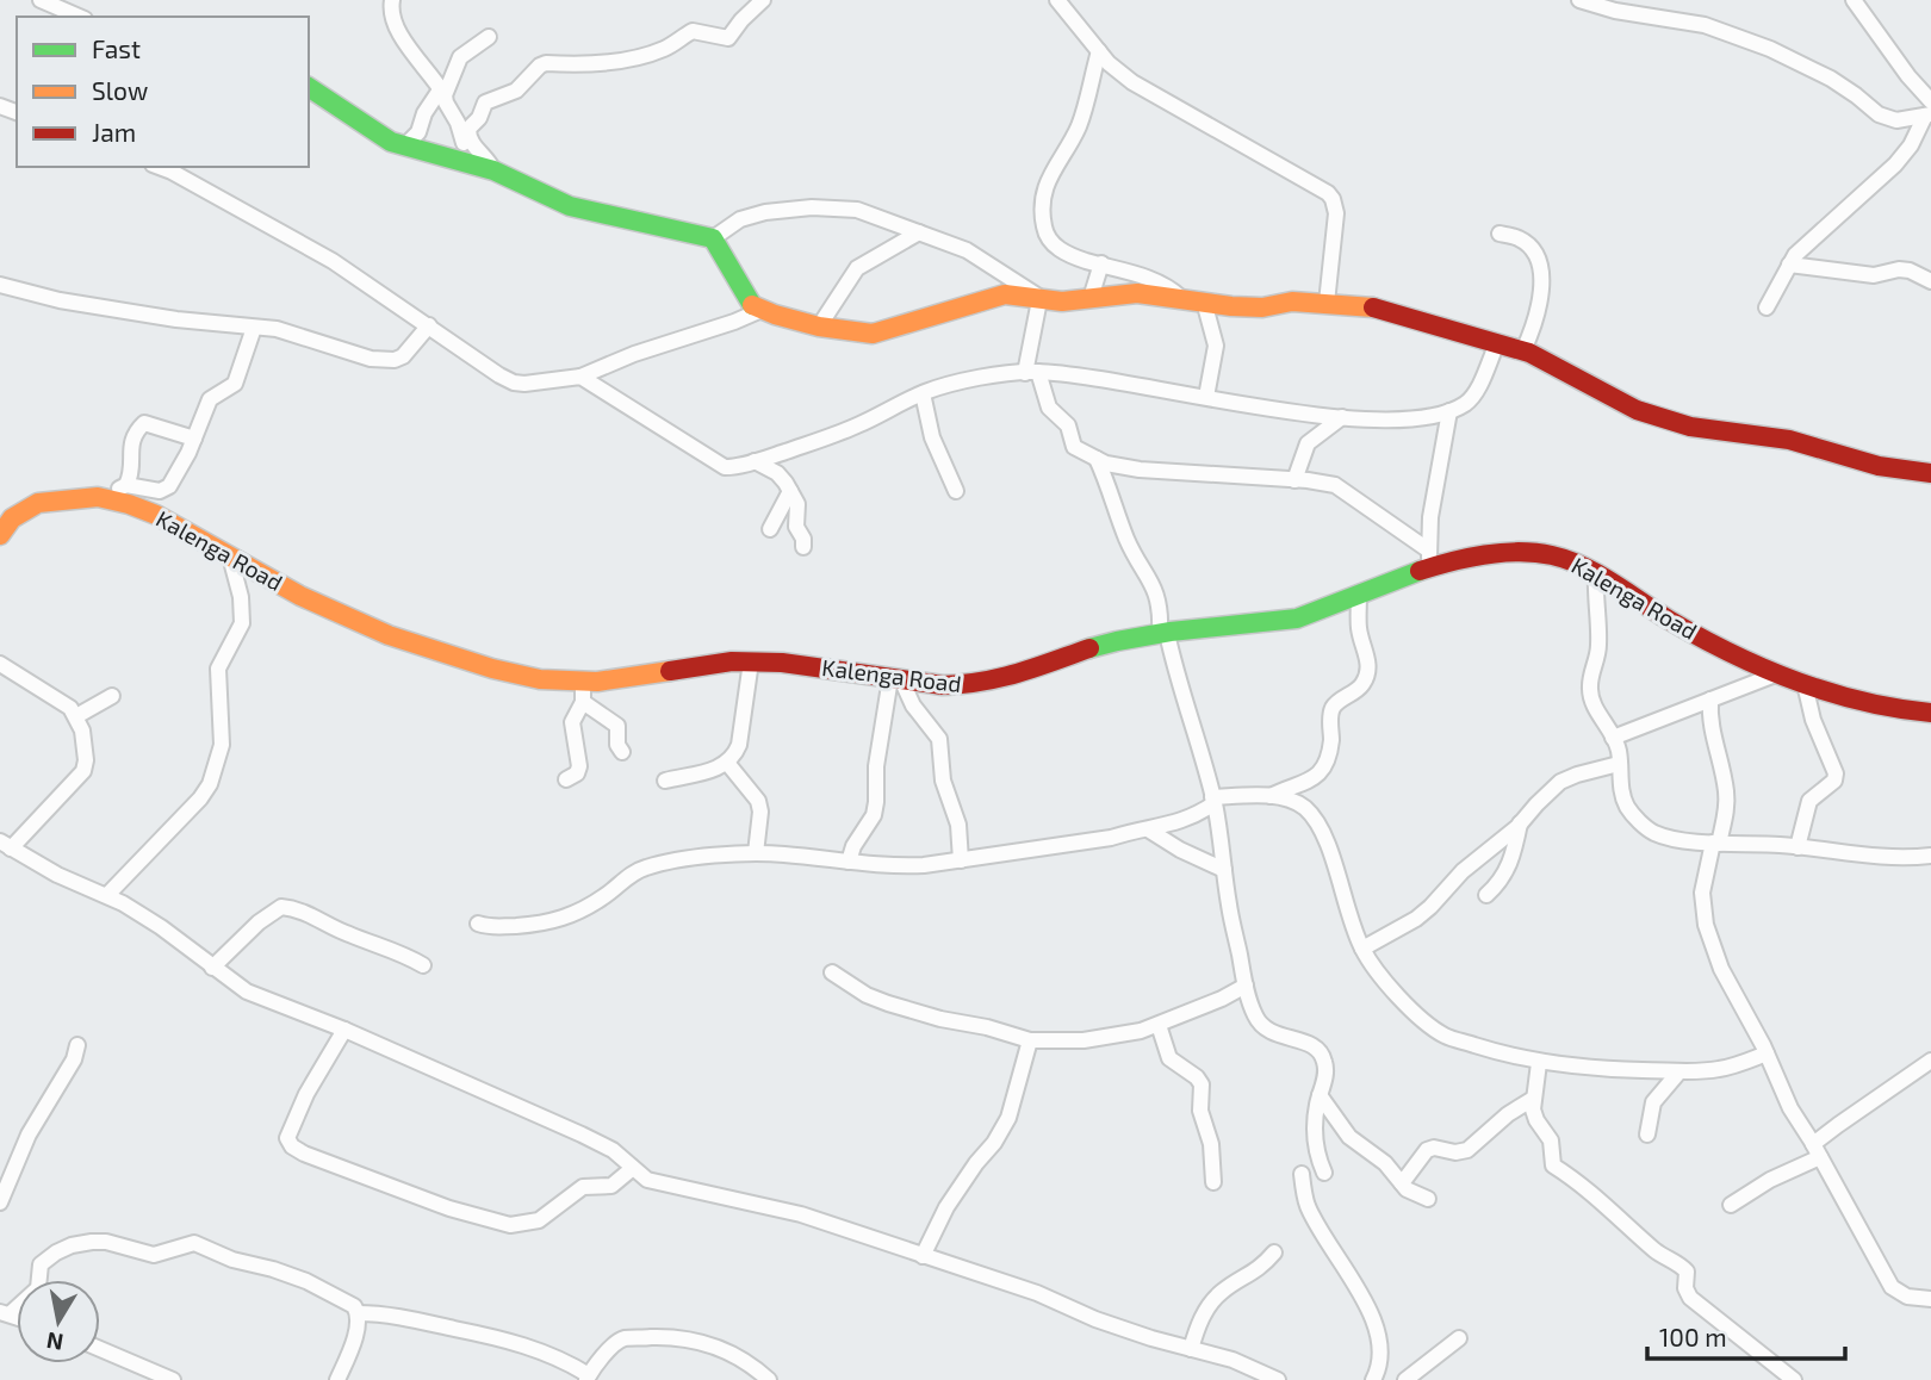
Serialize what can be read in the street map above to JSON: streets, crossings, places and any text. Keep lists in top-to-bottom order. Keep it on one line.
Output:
{"streets":{"main road":["Kalenga Road"]},"legend":["Fast","Slow","Jam"],"scale_bar":"100 m","north":"bottom"}
